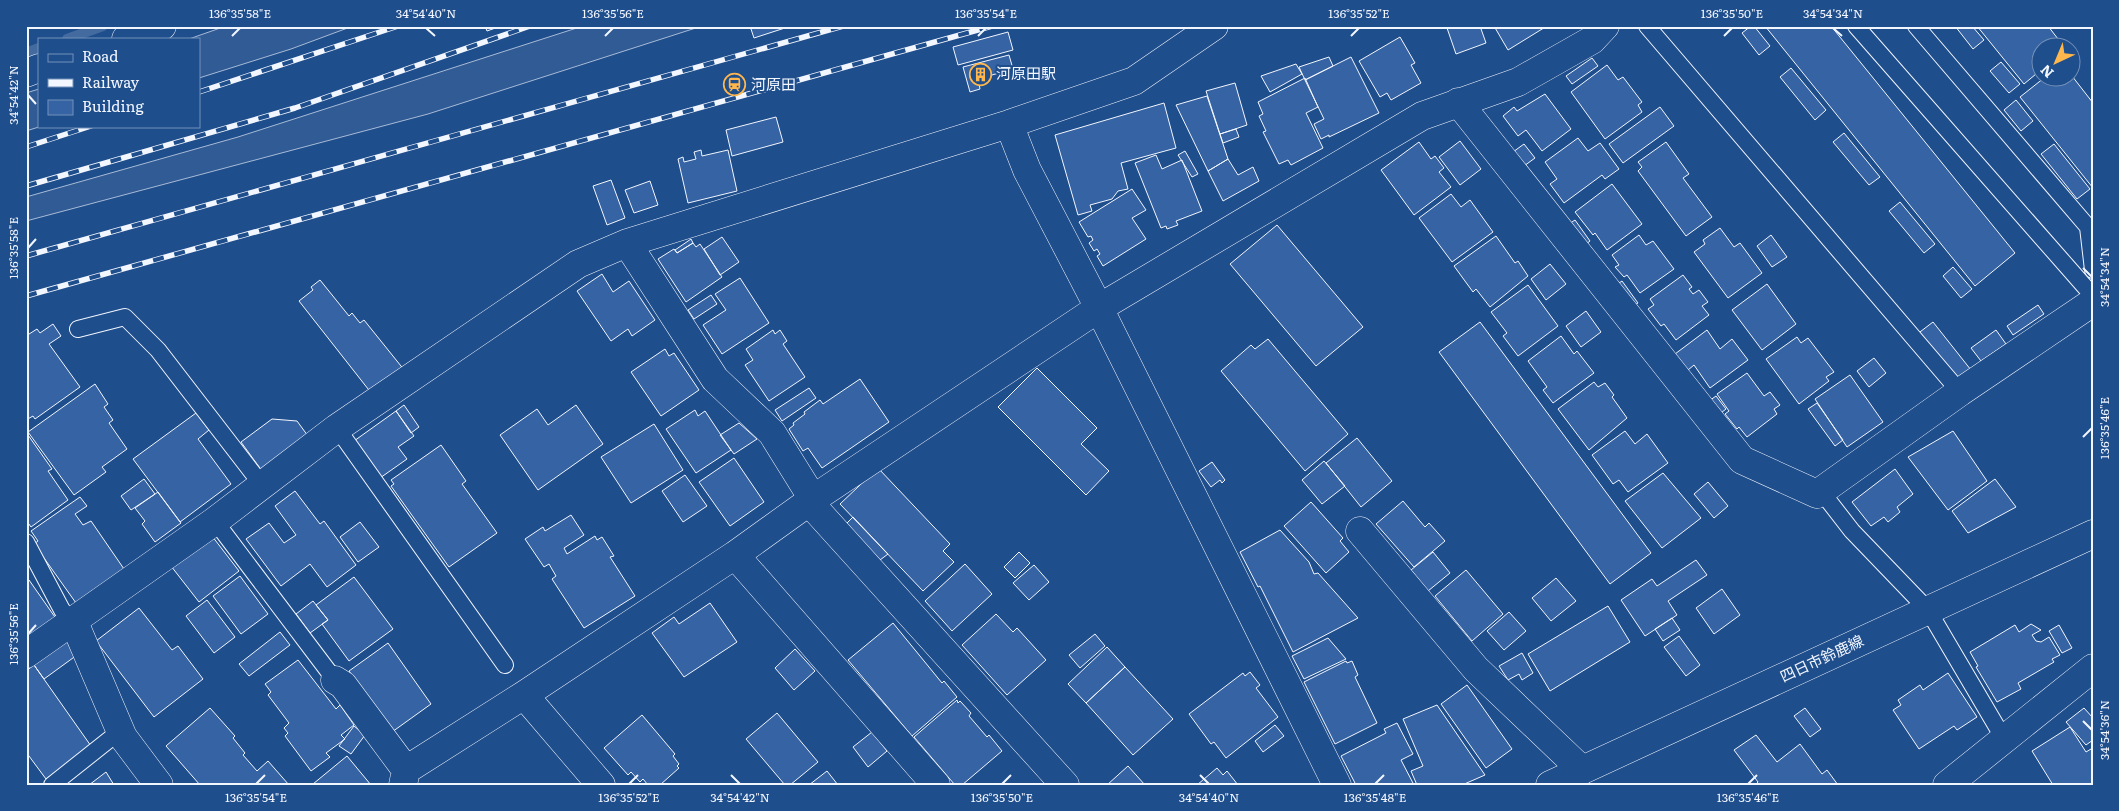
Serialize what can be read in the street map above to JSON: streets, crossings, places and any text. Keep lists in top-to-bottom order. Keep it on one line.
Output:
{"streets":{"street":["四日市鈴鹿線"]},"places":{"building":["河原田駅"],"station":["河原田"]},"legend":["Road","Railway","Building"],"north":"bottom left","coordinates":["136°35'58\"E","34°54'40\"N","136°35'56\"E","136°35'54\"E","136°35'52\"E","136°35'50\"E","34°54'34\"N","34°54'42\"N","136°35'46\"E","34°54'36\"N","136°35'48\"E"]}
